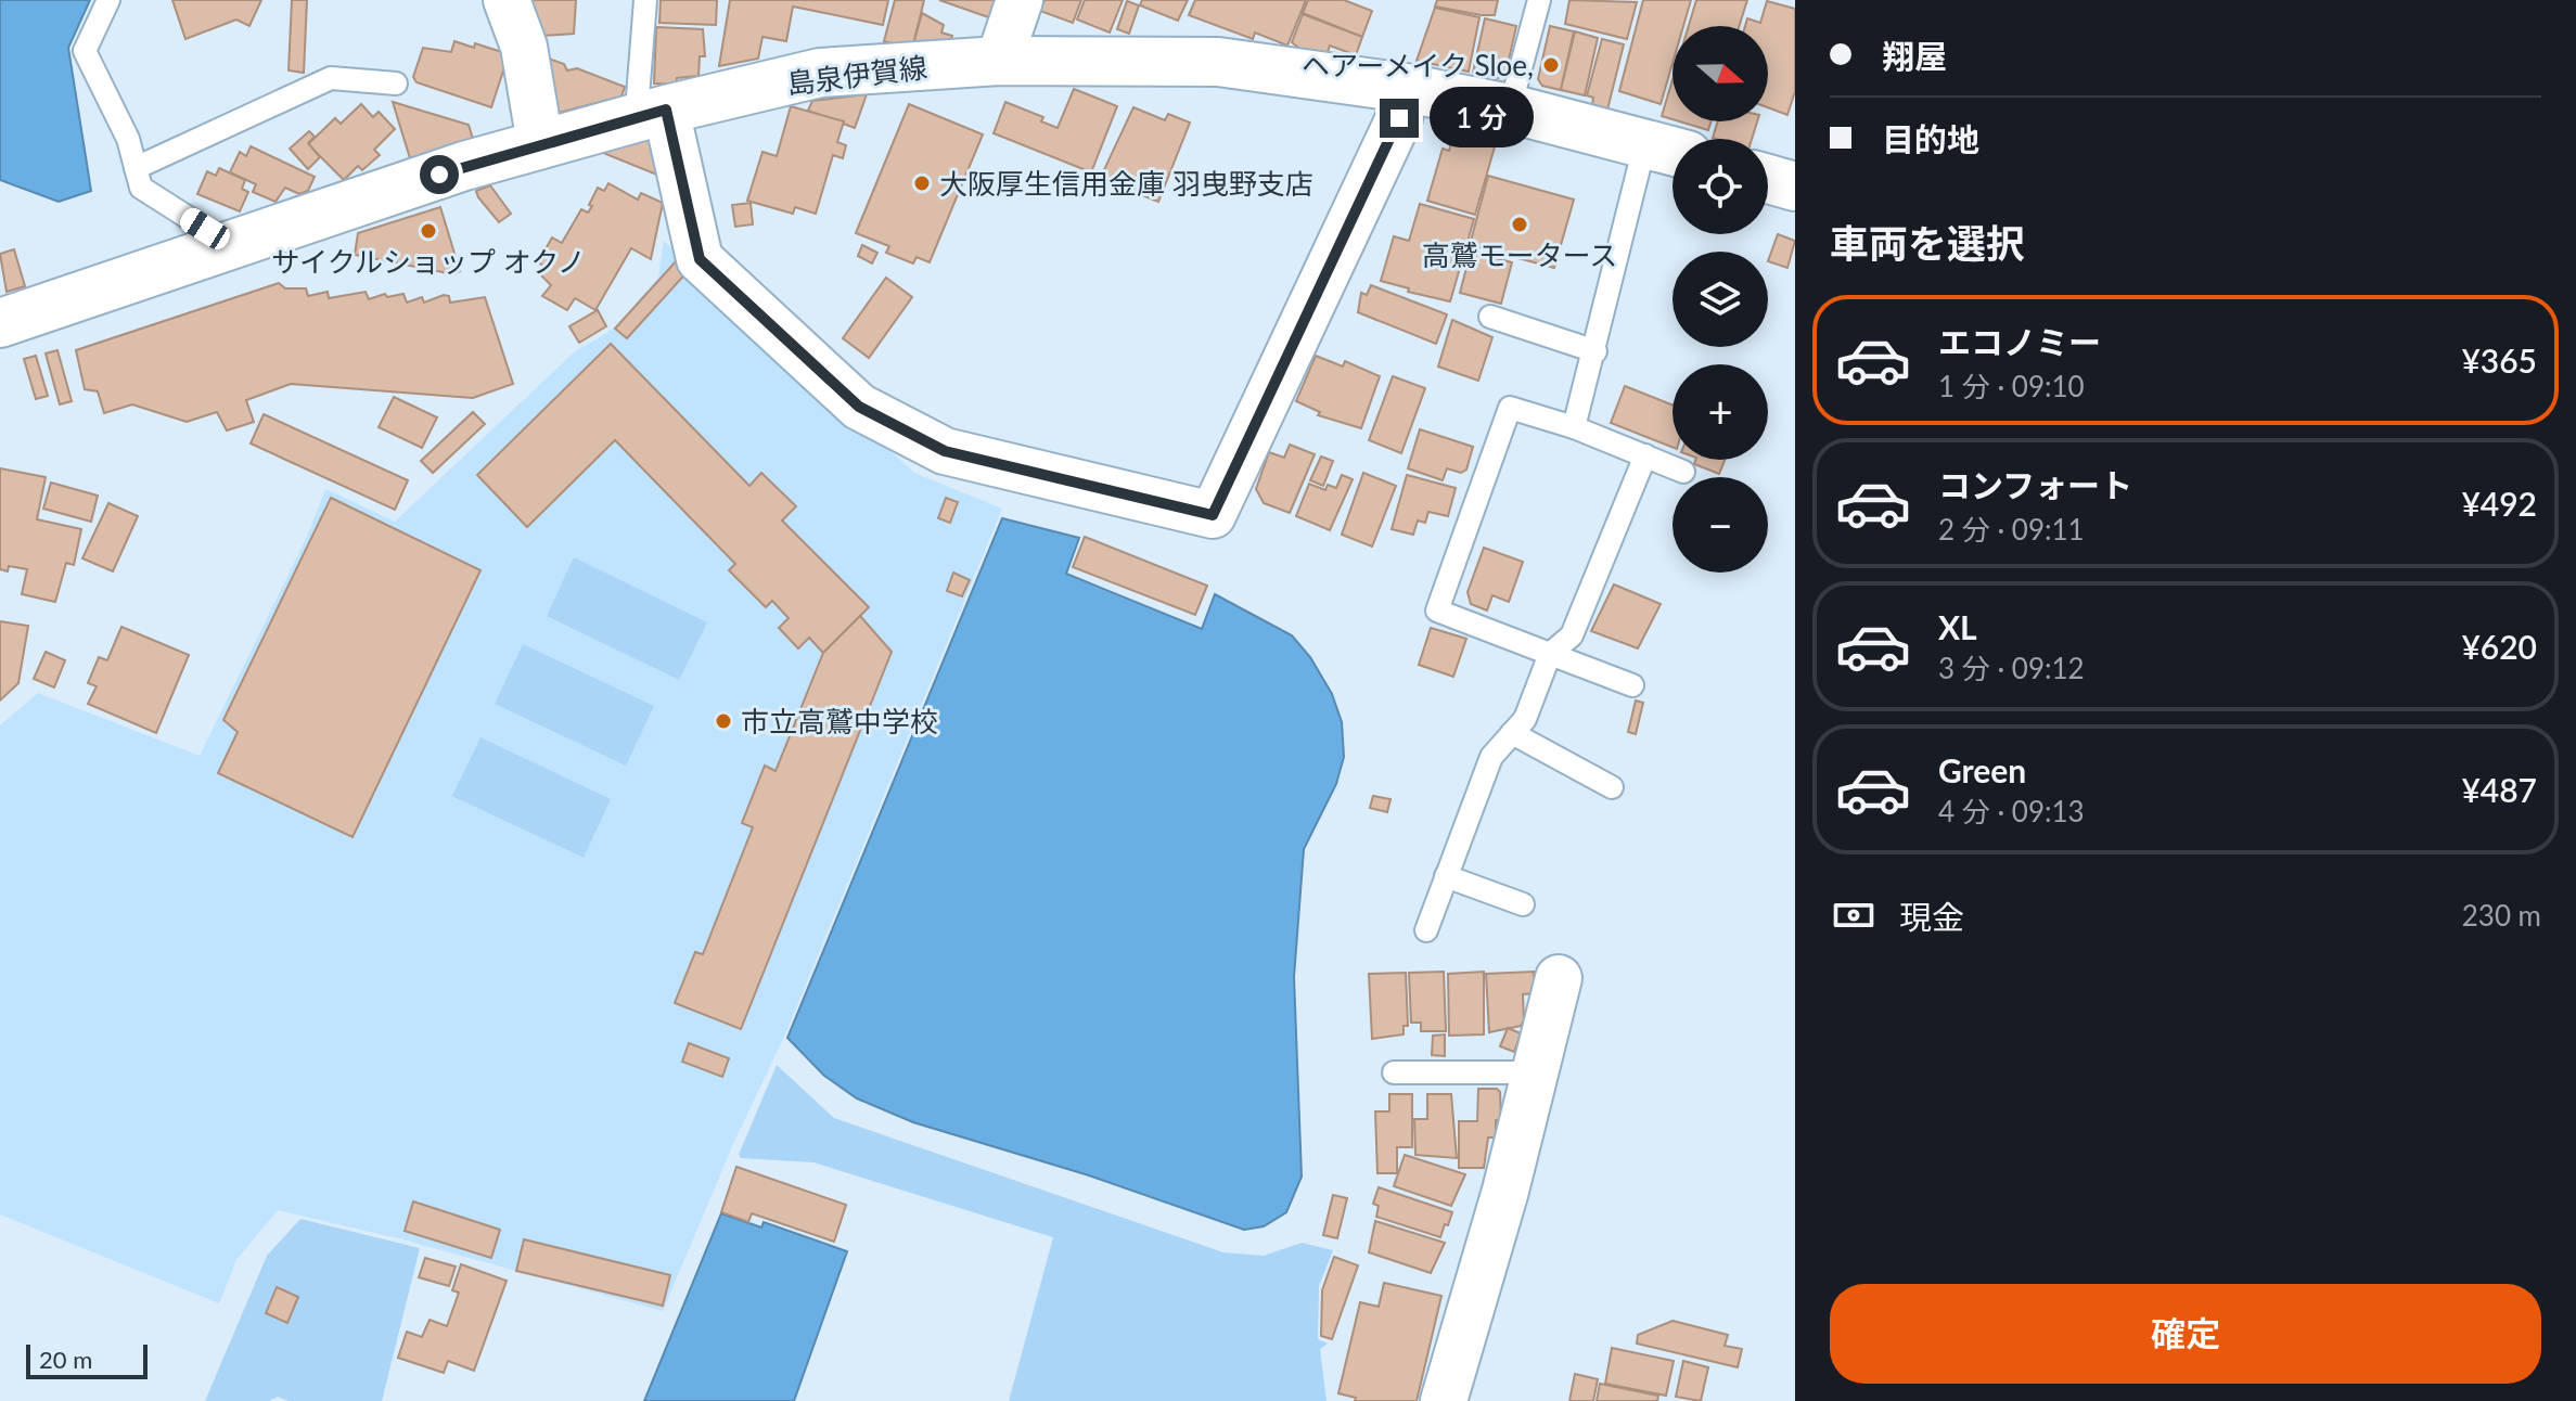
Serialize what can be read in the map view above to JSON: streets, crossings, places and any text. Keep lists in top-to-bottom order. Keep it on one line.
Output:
{"streets":{"main road":["島泉伊賀線"]},"places":["ヘアーメイク Sloe,","大阪厚生信用金庫 羽曳野支店","高鷲モータース","サイクルショップ オクノ","市立高鷲中学校"],"scale_bar":"20 m","north":"right","page":{"banner":["翔屋","目的地"],"map_buttons":["+","−"],"bubble":"1 分","heading":"車両を選択","list":[{"name":"エコノミー","note":"1 分 · 09:10","value":"¥365"},{"name":"コンフォート","note":"2 分 · 09:11","value":"¥492"},{"name":"XL","note":"3 分 · 09:12","value":"¥620"},{"name":"Green","note":"4 分 · 09:13","value":"¥487"}],"pay":["現金","230 m"],"buttons":"確定","scale":"20 m"}}
